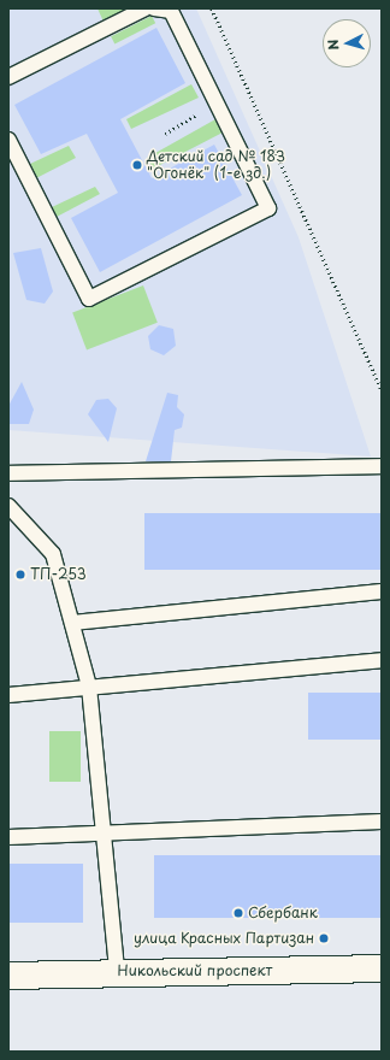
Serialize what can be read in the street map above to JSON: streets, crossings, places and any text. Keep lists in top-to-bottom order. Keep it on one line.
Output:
{"streets":{"main road":["Никольский проспект"]},"places":["Детский сад № 183 \"Огонёк\" (1-е зд.)","ТП-253","Сбербанк","улица Красных Партизан"],"north":"left"}
